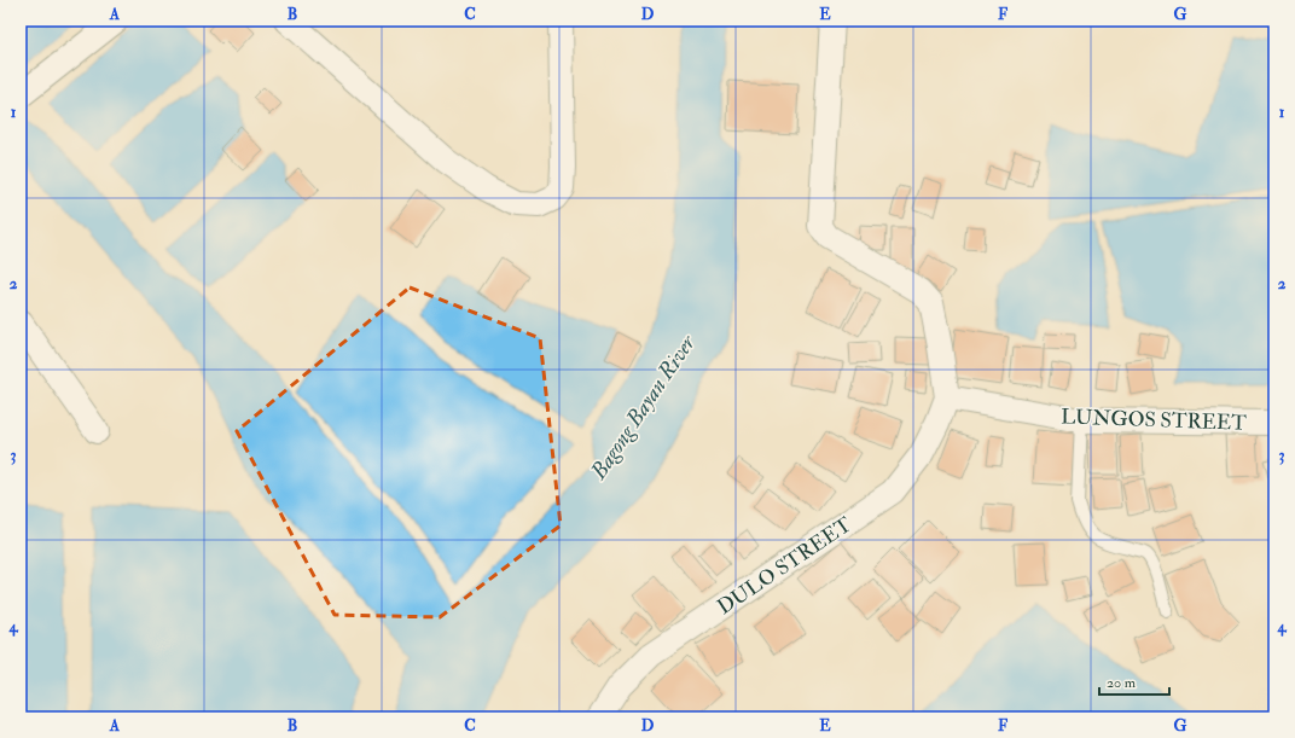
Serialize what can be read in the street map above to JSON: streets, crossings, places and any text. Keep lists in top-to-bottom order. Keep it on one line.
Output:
{"streets":{"street":["LUNGOS STREET","DULO STREET"]},"crossings":[["LUNGOS STREET","DULO STREET"]],"water":["Bagong Bayan River"],"scale_bar":"20 m","grid":{"columns":["A","B","C","D","E","F","G"],"rows":["1","2","3","4"]}}
